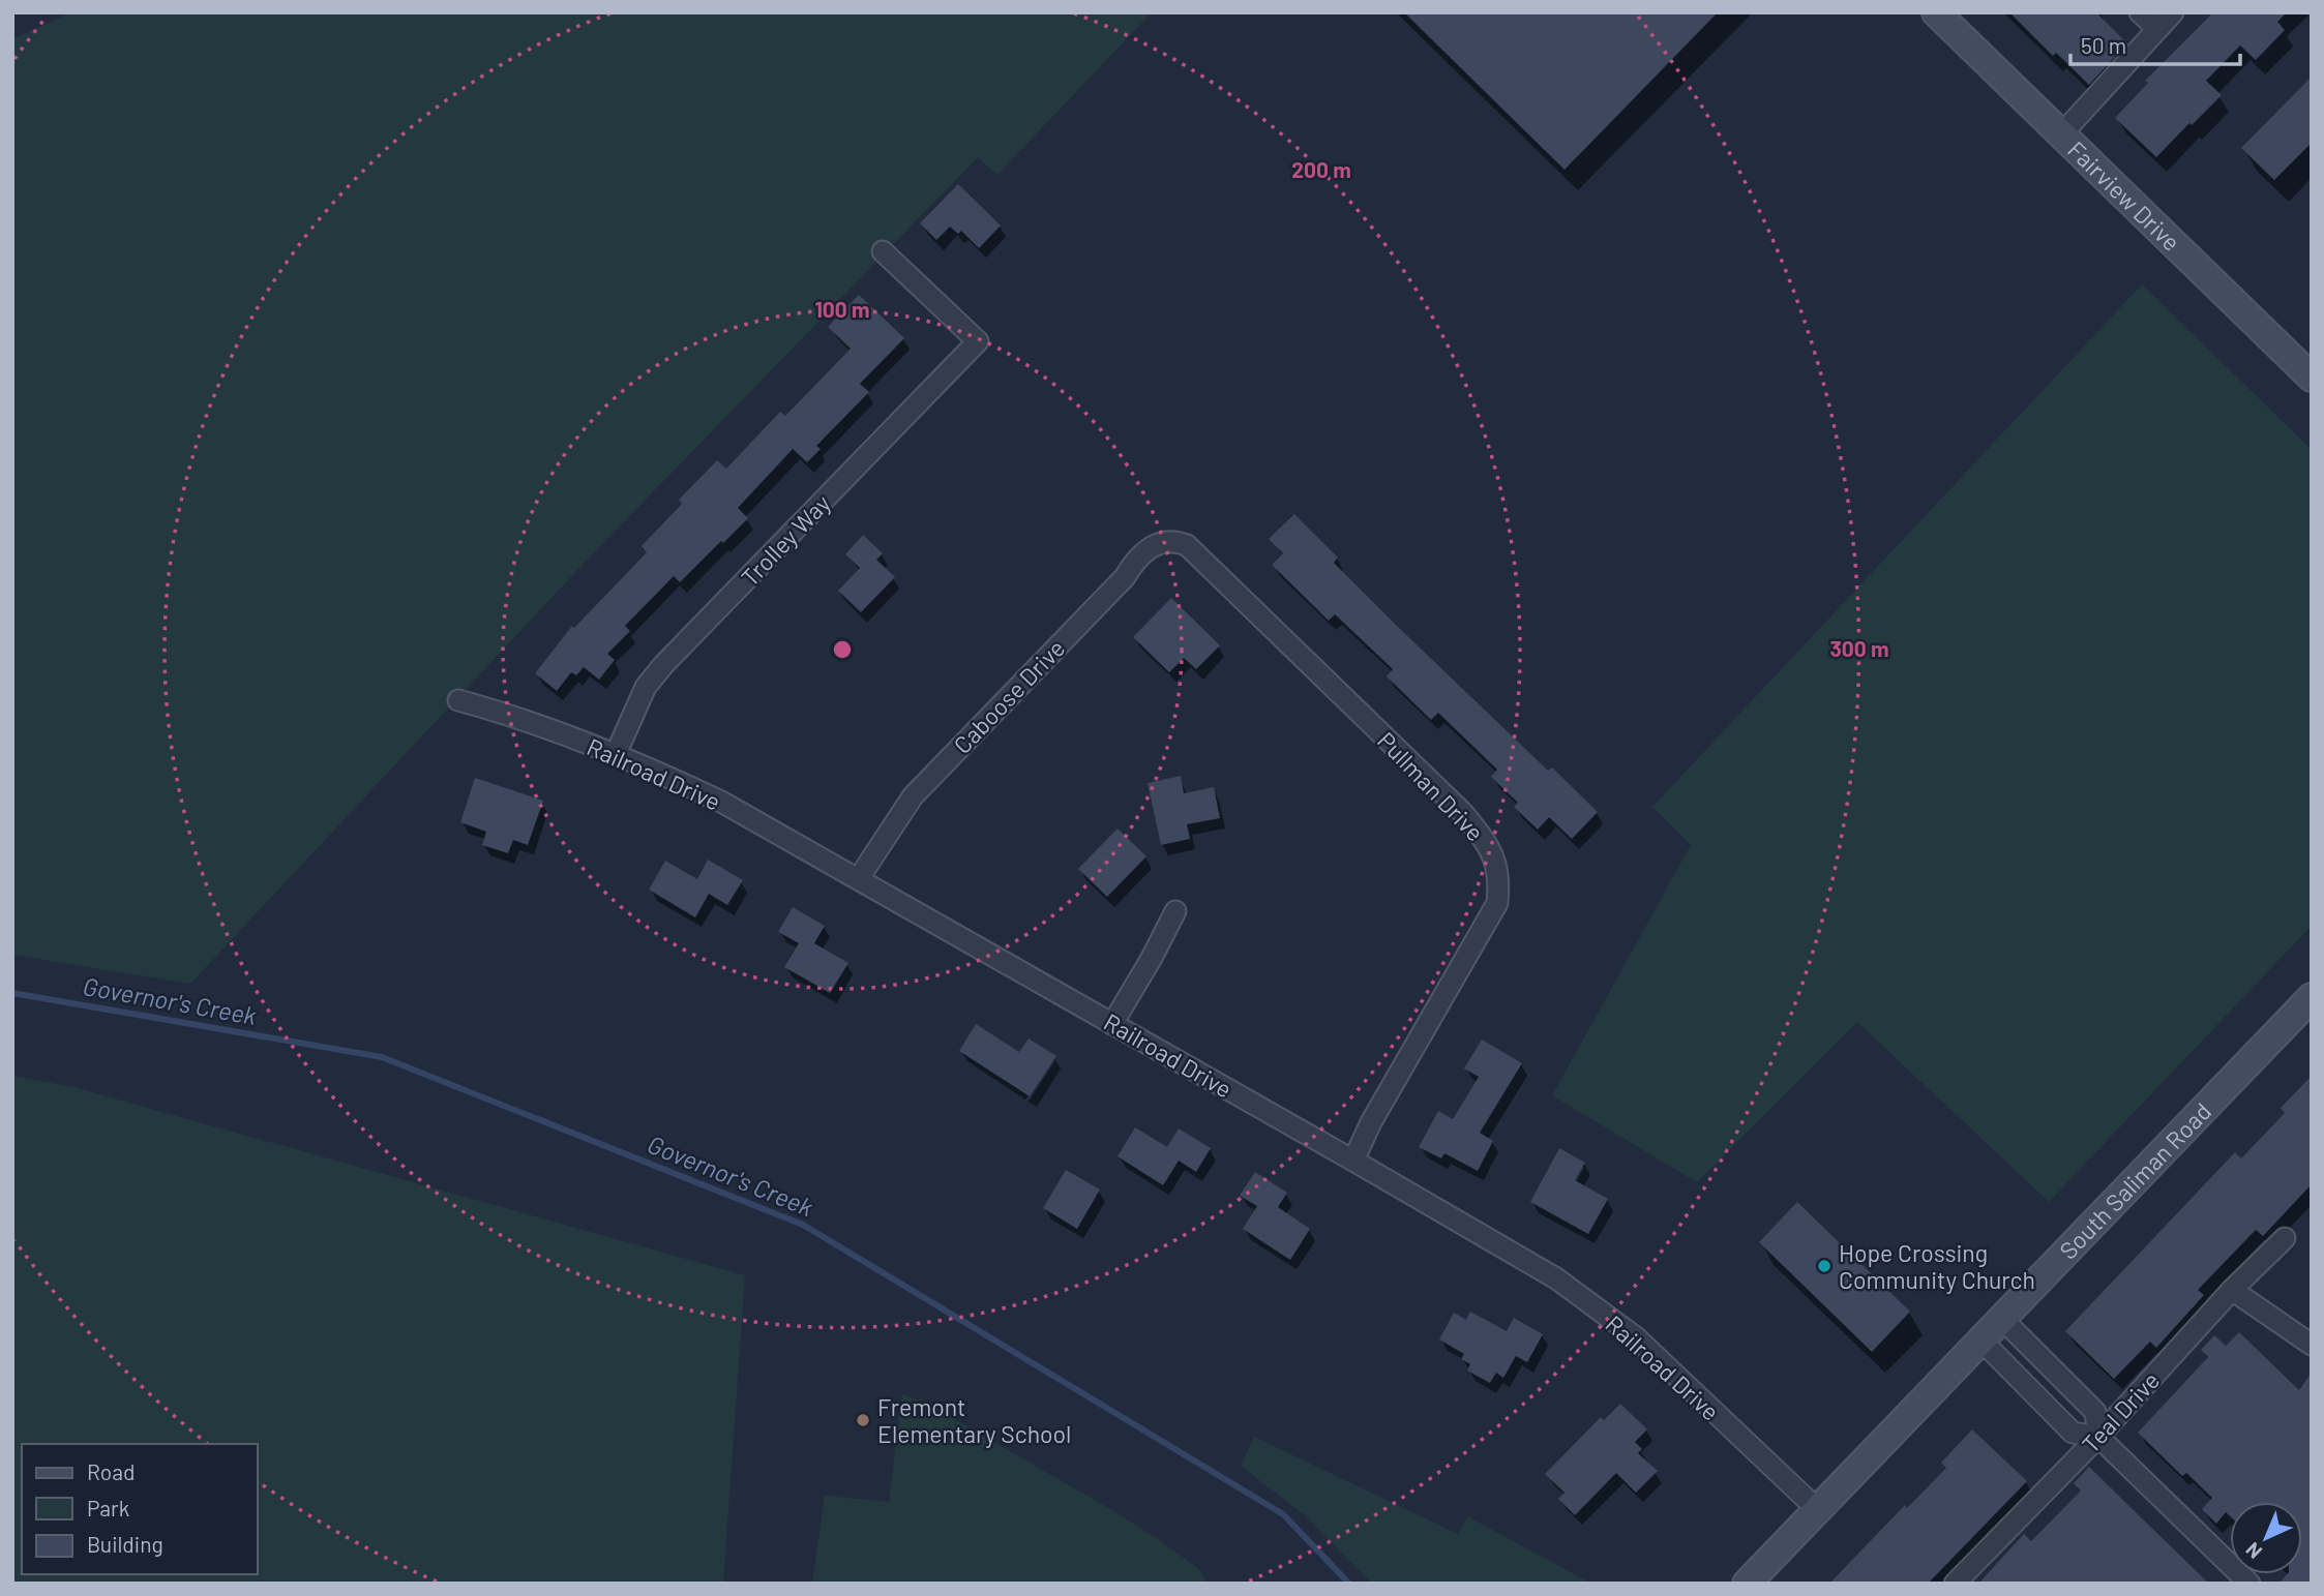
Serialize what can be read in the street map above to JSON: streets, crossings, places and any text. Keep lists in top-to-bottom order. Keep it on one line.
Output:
{"streets":{"main road":["Fairview Drive","South Saliman Road"],"street":["Trolley Way","Caboose Drive","Railroad Drive","Pullman Drive","Teal Drive"]},"crossings":[["Trolley Way","Railroad Drive"],["Caboose Drive","Railroad Drive"],["Caboose Drive","Pullman Drive"],["Railroad Drive","Pullman Drive"],["Railroad Drive","South Saliman Road"]],"water":["Governor's Creek"],"places":["Hope Crossing Community Church","Fremont Elementary School"],"legend":["Road","Park","Building"],"scale_bar":"50 m","north":"bottom left","rings":["200 m","100 m","300 m"]}
